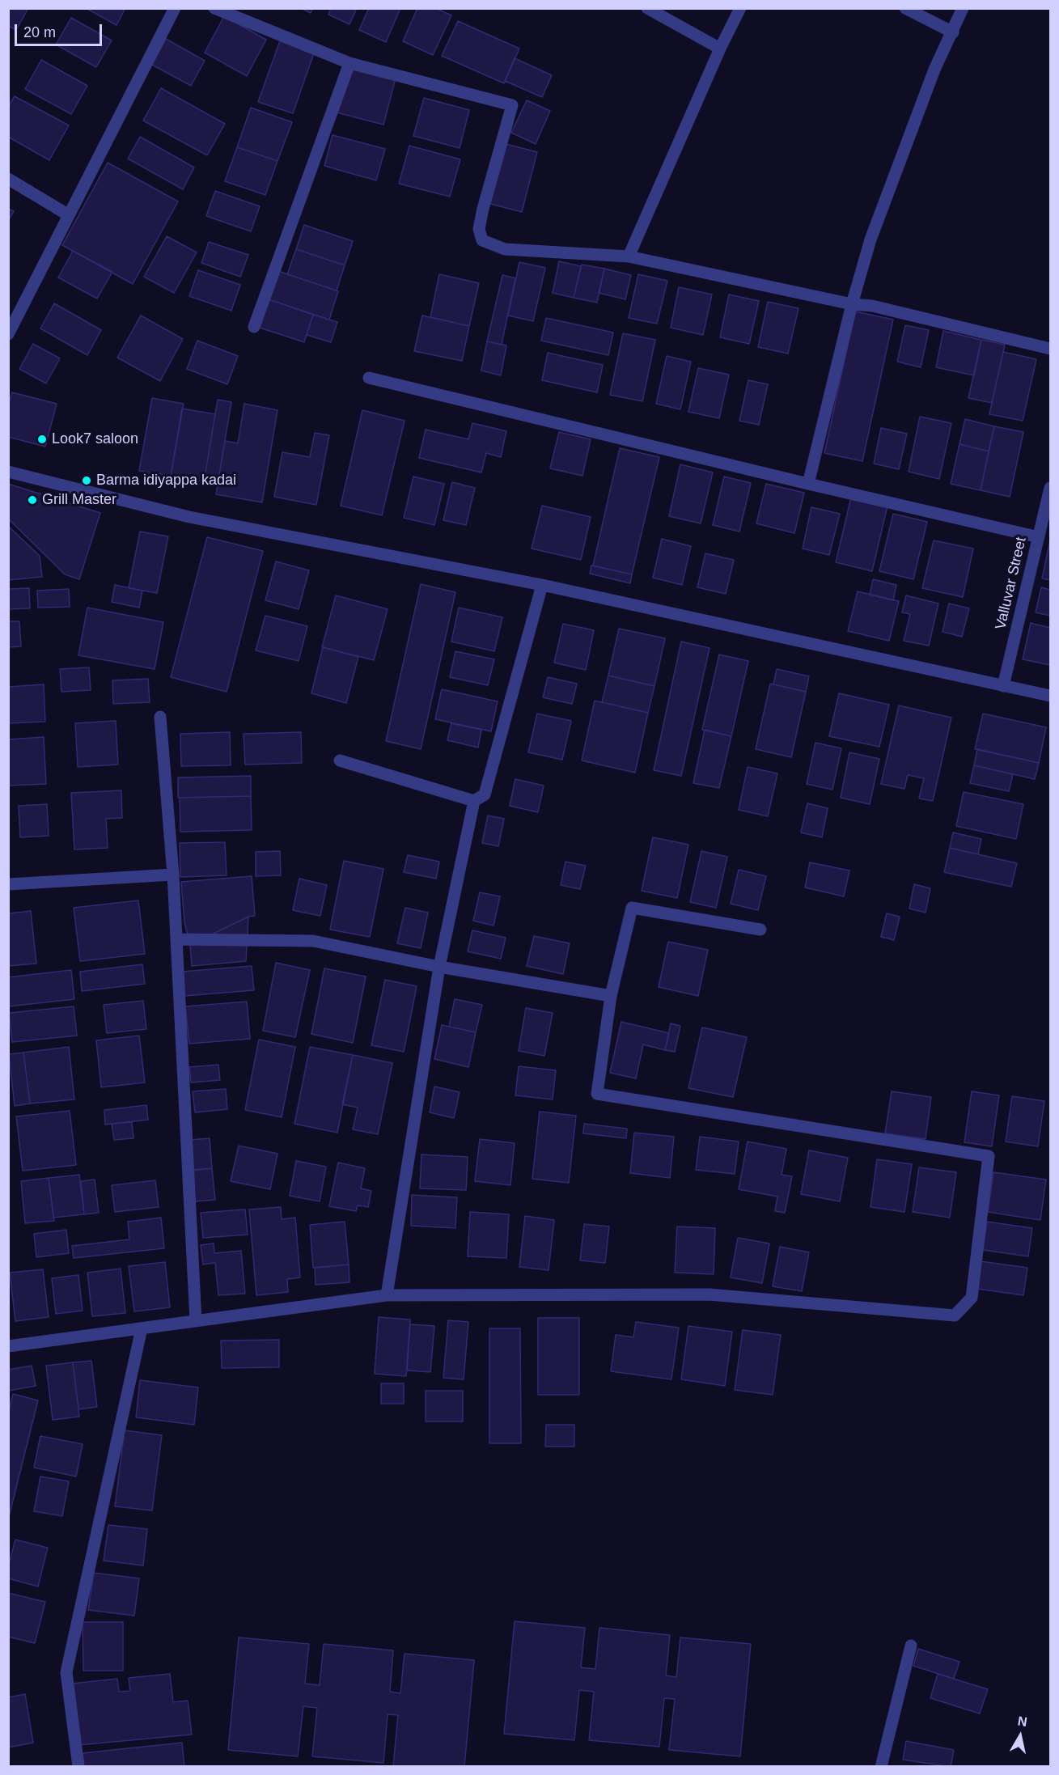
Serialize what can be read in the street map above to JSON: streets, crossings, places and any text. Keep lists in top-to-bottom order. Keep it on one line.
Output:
{"streets":{"street":["Valluvar Street"]},"places":["Look7 saloon","Barma idiyappa kadai","Grill Master"],"scale_bar":"20 m","north":"top"}
